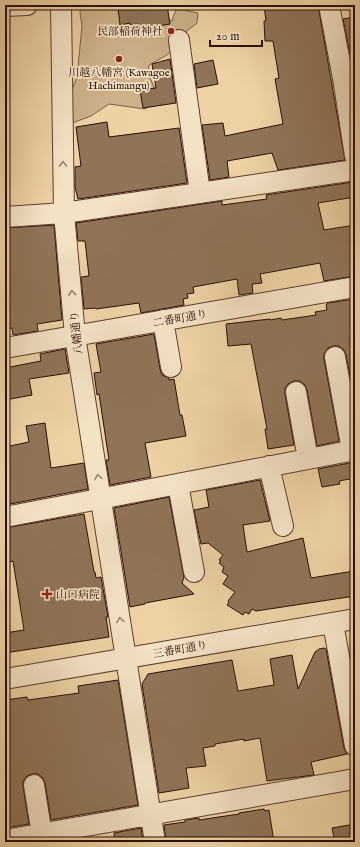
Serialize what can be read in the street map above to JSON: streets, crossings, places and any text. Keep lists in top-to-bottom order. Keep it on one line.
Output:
{"streets":{"street":["二番町通り","八幡通り","三番町通り"]},"crossings":[["二番町通り","八幡通り"],["八幡通り","三番町通り"]],"places":{"other":["民部稲荷神社","川越八幡宮 (Kawagoe Hachimangu)"],"health":["山口病院"]},"scale_bar":"20 m"}
